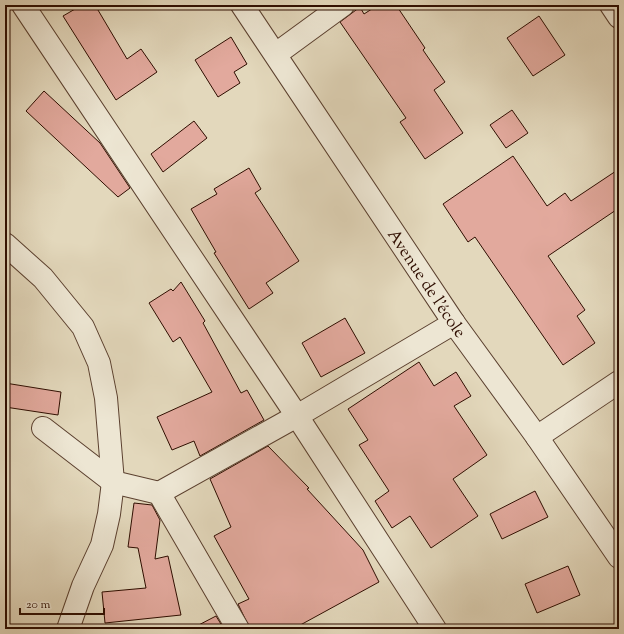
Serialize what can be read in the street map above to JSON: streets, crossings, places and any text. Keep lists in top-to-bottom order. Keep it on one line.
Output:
{"streets":{"street":["Avenue de l'école"]},"scale_bar":"20 m"}
